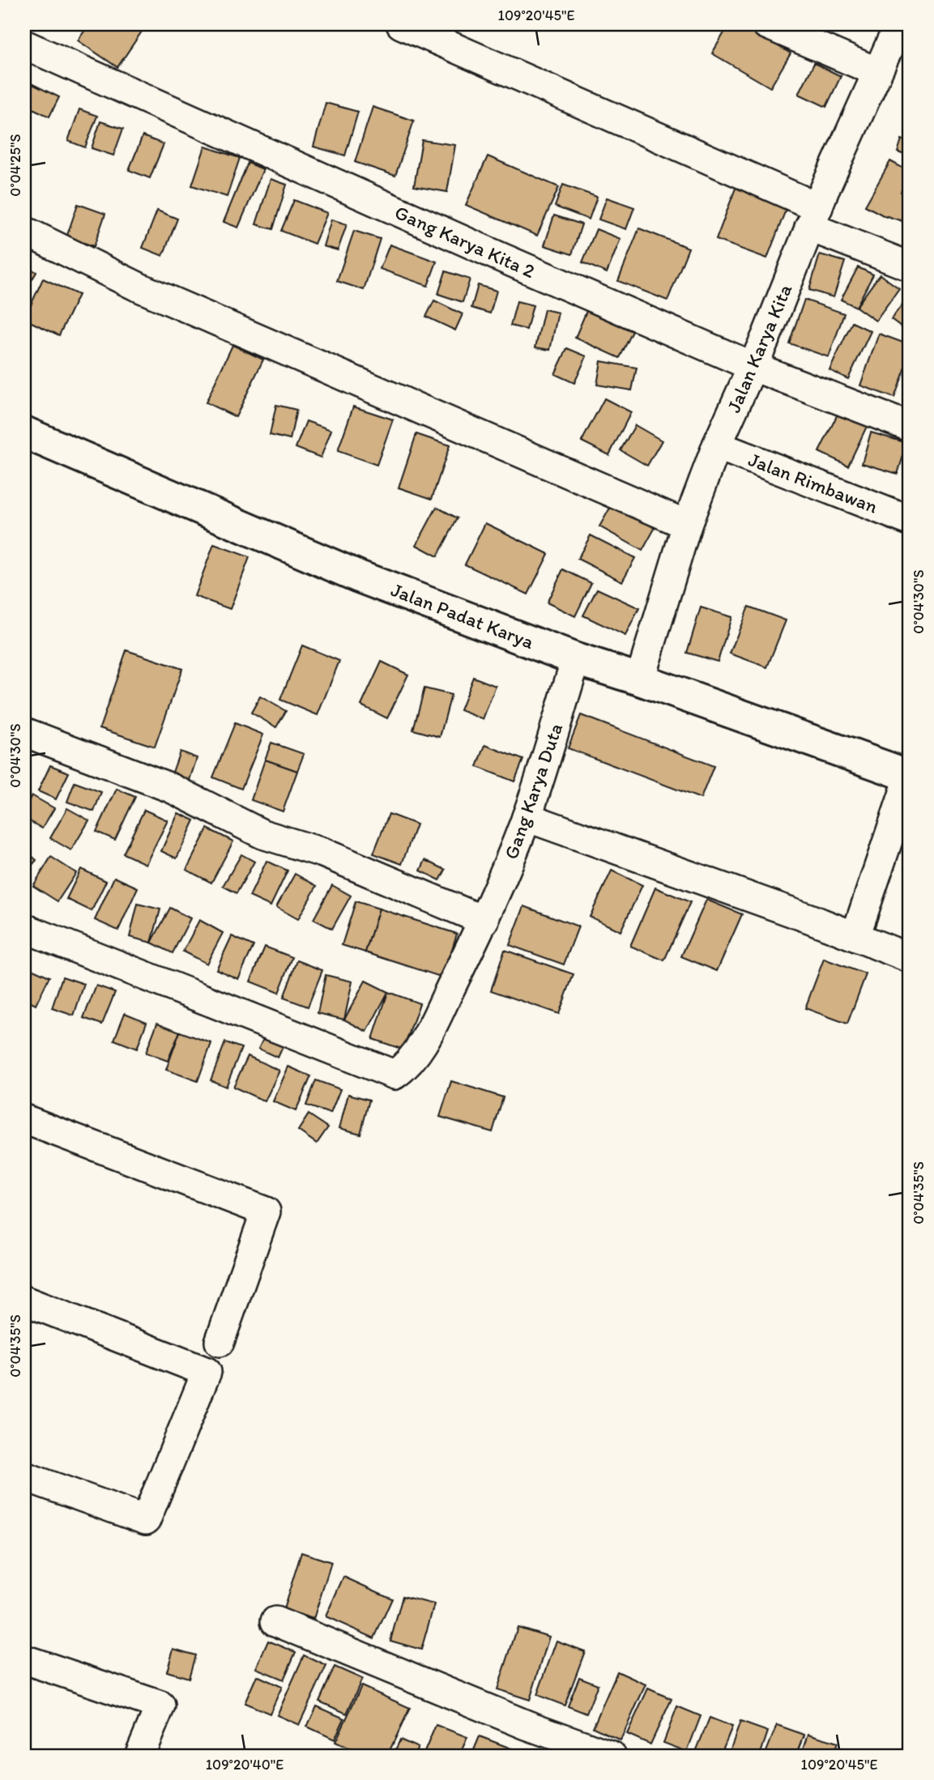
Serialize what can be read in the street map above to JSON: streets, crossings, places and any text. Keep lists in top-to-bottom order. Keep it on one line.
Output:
{"streets":{"street":["Gang Karya Kita 2","Jalan Karya Kita","Jalan Rimbawan","Jalan Padat Karya","Gang Karya Duta"]},"crossings":[["Gang Karya Kita 2","Jalan Karya Kita"],["Jalan Karya Kita","Jalan Rimbawan"],["Jalan Karya Kita","Jalan Padat Karya"],["Jalan Padat Karya","Gang Karya Duta"]],"coordinates":["109°20'45\"E","0°04'25\"S","0°04'30\"S","0°04'35\"S","109°20'40\"E"]}
